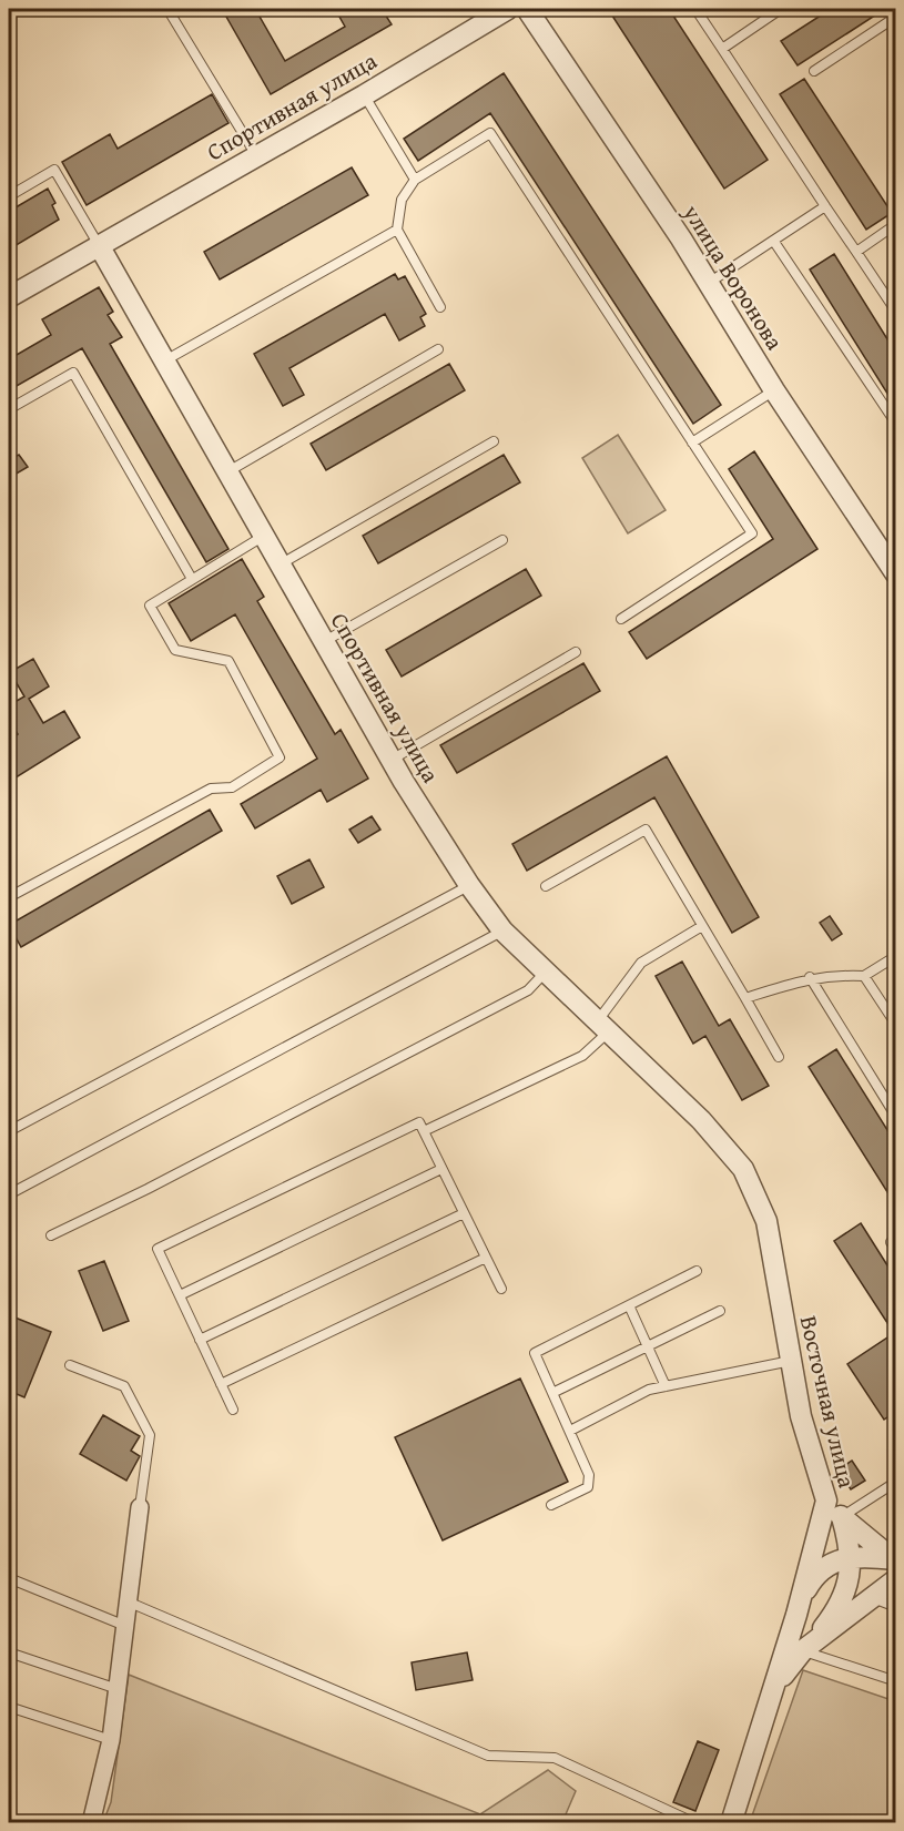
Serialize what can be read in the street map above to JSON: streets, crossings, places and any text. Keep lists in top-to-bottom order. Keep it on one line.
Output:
{"streets":{"street":["Спортивная улица","улица Воронова","Восточная улица"]},"crossings":[["Спортивная улица","Восточная улица"]]}
